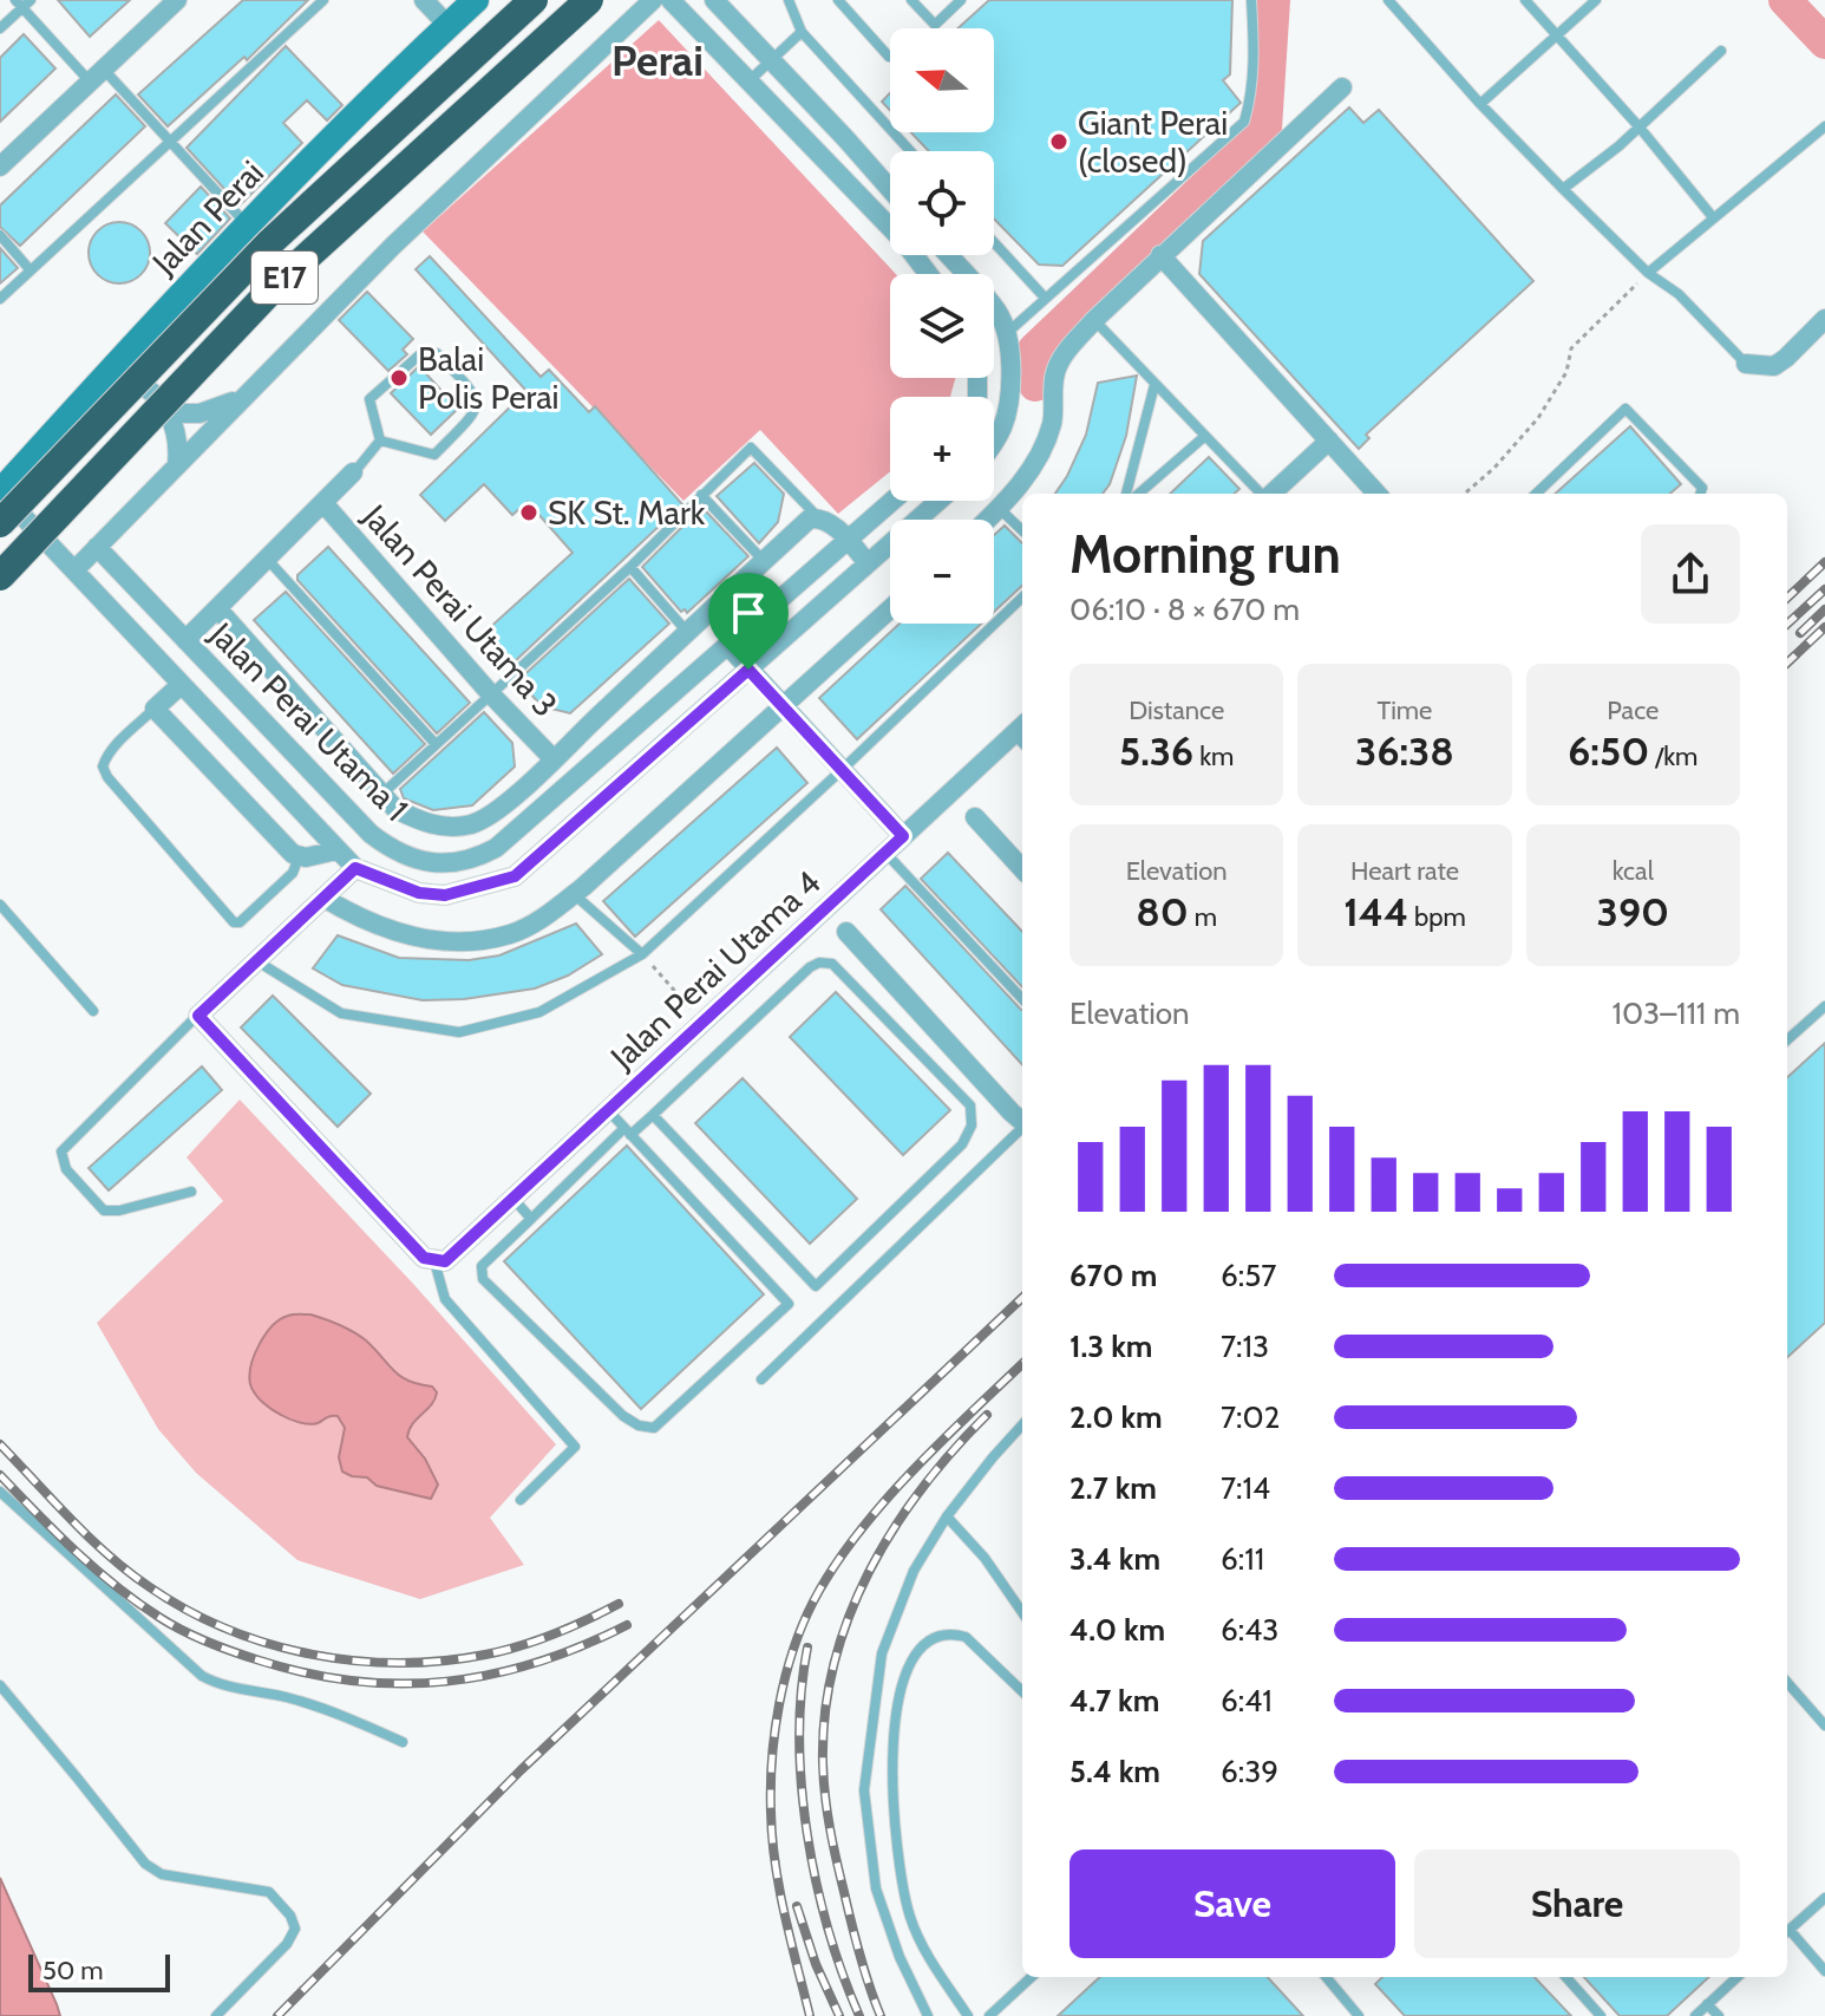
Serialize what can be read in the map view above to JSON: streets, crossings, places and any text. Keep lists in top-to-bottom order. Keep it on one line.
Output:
{"streets":{"highway":["E17"],"street":["Jalan Perai","Jalan Perai Utama 3","Jalan Perai Utama 1","Jalan Perai Utama 4"]},"crossings":[["Jalan Perai","Jalan Perai Utama 1"],["E17","Jalan Perai Utama 1"],["Jalan Perai Utama 3","Jalan Perai Utama 1"]],"districts":["Perai"],"places":["Giant Perai (closed)","Balai Polis Perai","SK St. Mark"],"scale_bar":"50 m","north":"left","page":{"map_buttons":["+","−"],"heading":["Morning run","06:10 · 8 × 670 m"],"stats":[["Distance","5.36 km"],["Time","36:38"],["Pace","6:50 /km"],["Elevation","80 m"],["Heart rate","144 bpm"],["kcal","390"]],"chart":["Elevation","103–111 m"],"list":[{"name":"670 m","note":"6:57"},{"name":"1.3 km","note":"7:13"},{"name":"2.0 km","note":"7:02"},{"name":"2.7 km","note":"7:14"},{"name":"3.4 km","note":"6:11"},{"name":"4.0 km","note":"6:43"},{"name":"4.7 km","note":"6:41"},{"name":"5.4 km","note":"6:39"}],"buttons":["Save","Share"],"scale":"50 m"}}
